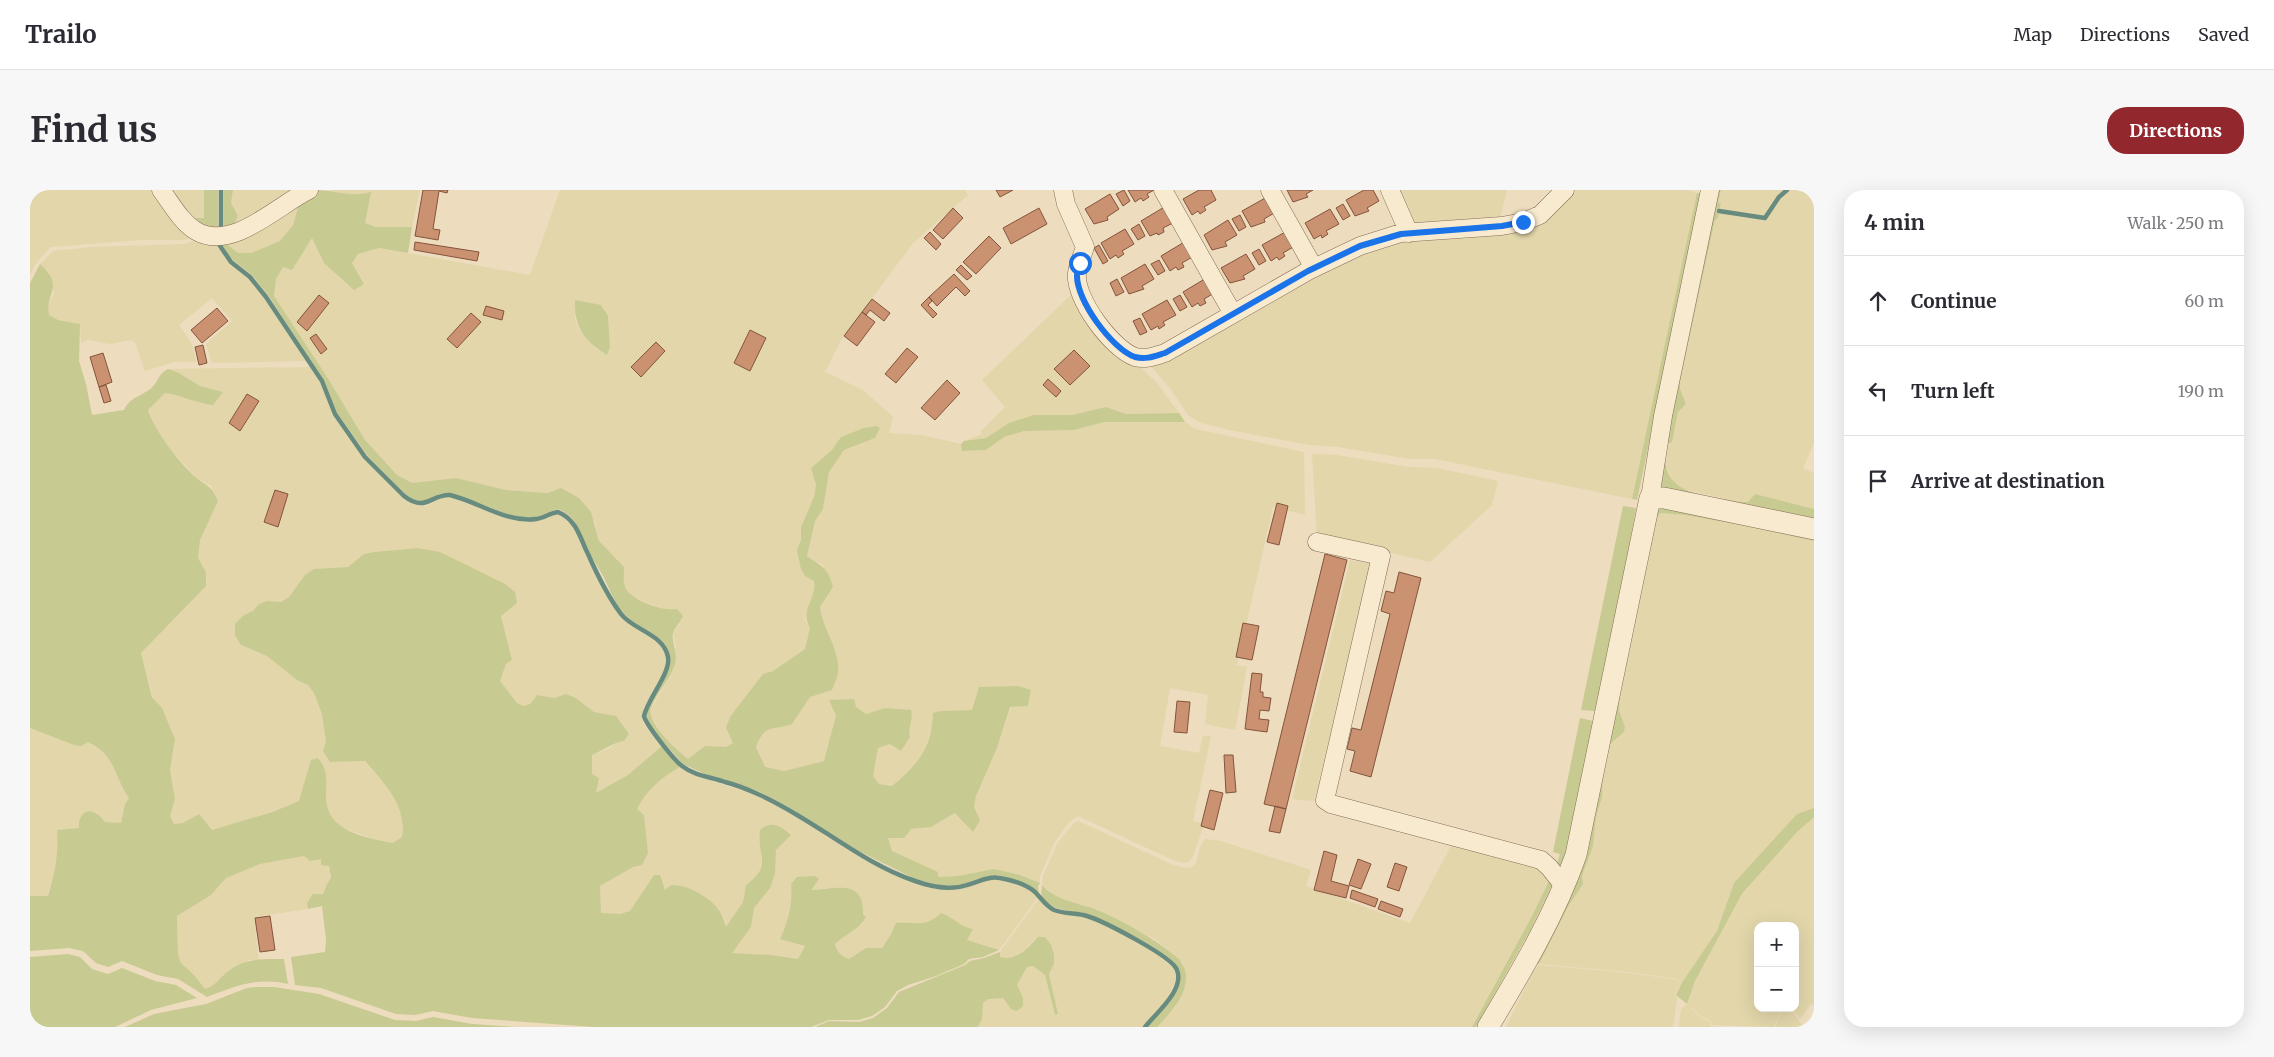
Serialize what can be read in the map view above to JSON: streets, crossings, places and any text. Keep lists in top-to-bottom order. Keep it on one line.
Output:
{"page":{"header":"Trailo","nav":["Map","Directions","Saved"],"buttons":"Directions","title":"Find us","heading":["4 min","Walk · 250 m"],"list":[["Continue","60 m"],["Turn left","190 m"],"Arrive at destination"],"map_buttons":["+","−"]}}
